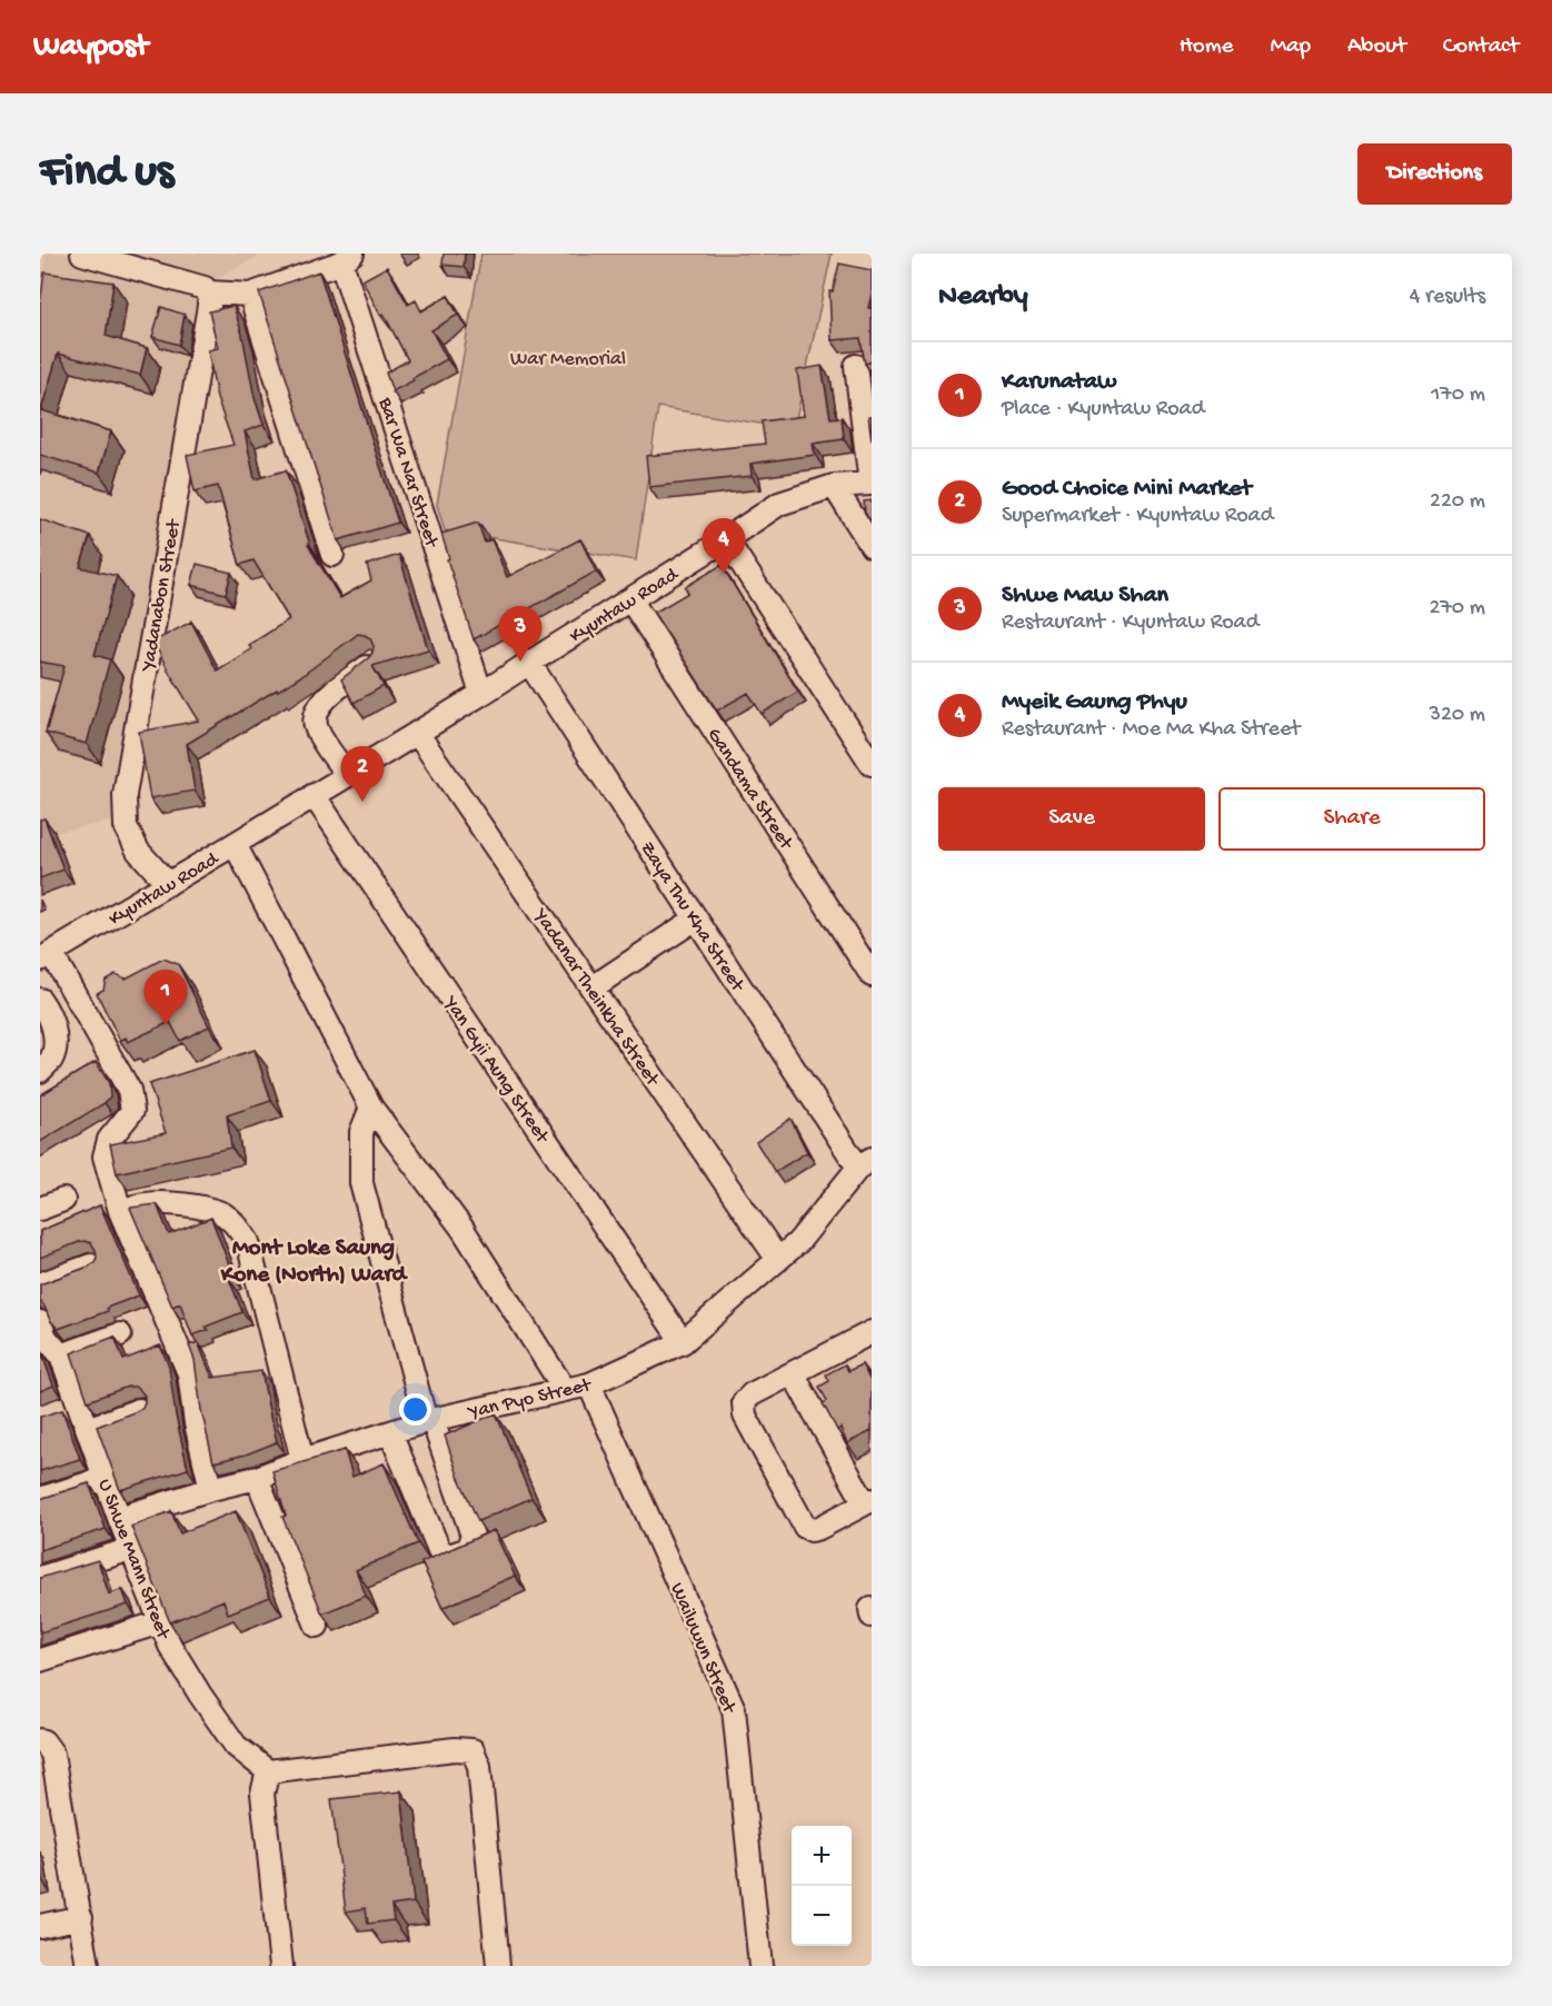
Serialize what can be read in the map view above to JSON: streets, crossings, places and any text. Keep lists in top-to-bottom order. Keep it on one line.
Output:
{"streets":{"street":["Bar Wa Nar Street","Yadanabon Street","Kyuntaw Road","Gandama Street","Zaya Thu Kha Street","Yadanar Theinkha Street","Yan Gyii Aung Street","Yan Pyo Street","U Shwe Mann Street","Wailuwun Street"]},"crossings":[["Bar Wa Nar Street","Kyuntaw Road"],["Yadanabon Street","Kyuntaw Road"],["Kyuntaw Road","Gandama Street"],["Kyuntaw Road","Zaya Thu Kha Street"],["Kyuntaw Road","Yadanar Theinkha Street"],["Kyuntaw Road","Yan Gyii Aung Street"],["Zaya Thu Kha Street","Yan Pyo Street"],["Yadanar Theinkha Street","Yan Pyo Street"],["Yan Gyii Aung Street","Yan Pyo Street"],["Yan Pyo Street","U Shwe Mann Street"],["Yan Pyo Street","Wailuwun Street"]],"districts":["Mont Loke Saung Kone (North) Ward"],"parks":["War Memorial"],"page":{"header":"Waypost","nav":["Home","Map","About","Contact"],"buttons":["Directions",["Save","Share"]],"title":"Find us","heading":["Nearby","4 results"],"list":[{"mark":"1","name":"Karunataw","note":"Place · Kyuntaw Road","value":"170 m"},{"mark":"2","name":"Good Choice Mini Market","note":"Supermarket · Kyuntaw Road","value":"220 m"},{"mark":"3","name":"Shwe Maw Shan","note":"Restaurant · Kyuntaw Road","value":"270 m"},{"mark":"4","name":"Myeik Gaung Phyu","note":"Restaurant · Moe Ma Kha Street","value":"320 m"}],"pins":["4","3","2","1"],"map_buttons":["+","−"]}}
